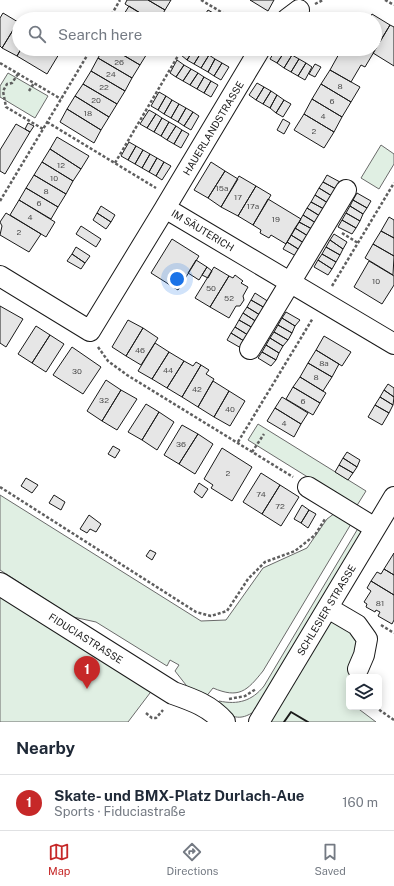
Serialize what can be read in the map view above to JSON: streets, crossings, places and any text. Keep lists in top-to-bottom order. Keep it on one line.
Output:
{"streets":{"main road":["FIDUCIASTRASSE"],"street":["HAUERLANDSTRASSE","IM SÄUTERICH","SCHLESIER STRASSE"]},"crossings":[["HAUERLANDSTRASSE","IM SÄUTERICH"]],"house_numbers":["26","24","8","22","20","6","18","4","2","12","10","15a","8","17","6","17a","4","19","2","10","50","52","46","8a","44","30","8","42","32","6","40","4","36","2","74","72","81"],"page":{"search":"Search here","pins":"1","heading":"Nearby","list":[{"mark":"1","name":"Skate- und BMX-Platz Durlach-Aue","note":"Sports · Fiduciastraße","value":"160 m"}],"nav":["Map","Directions","Saved"]}}
